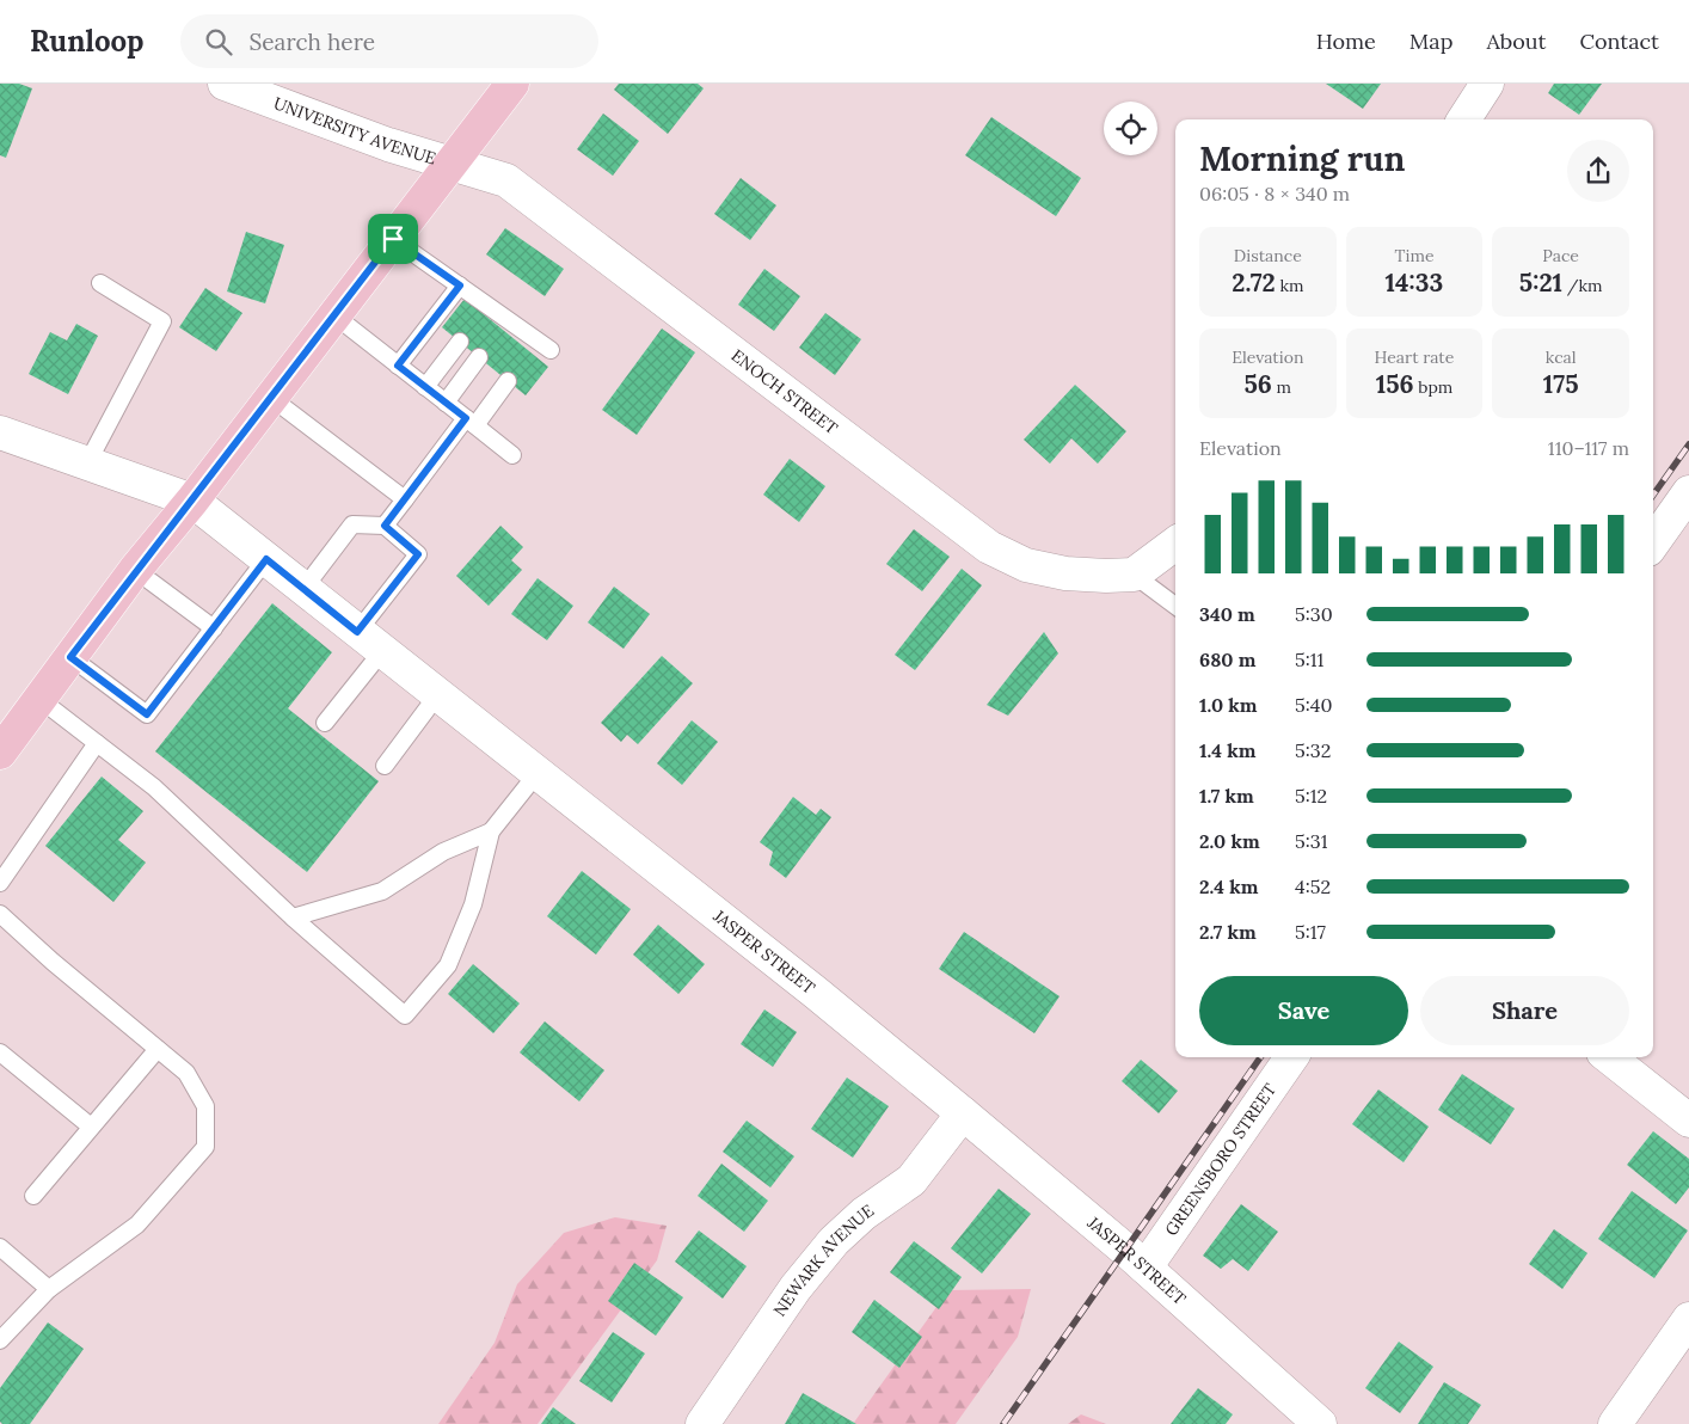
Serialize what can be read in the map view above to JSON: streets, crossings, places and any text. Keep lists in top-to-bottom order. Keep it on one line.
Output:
{"streets":{"street":["UNIVERSITY AVENUE","ENOCH STREET","JASPER STREET","GREENSBORO STREET","NEWARK AVENUE"]},"crossings":[["UNIVERSITY AVENUE","ENOCH STREET"],["JASPER STREET","GREENSBORO STREET"],["JASPER STREET","NEWARK AVENUE"]],"page":{"header":"Runloop","search":"Search here","nav":["Home","Map","About","Contact"],"heading":["Morning run","06:05 · 8 × 340 m"],"stats":[["Distance","2.72 km"],["Time","14:33"],["Pace","5:21 /km"],["Elevation","56 m"],["Heart rate","156 bpm"],["kcal","175"]],"chart":["Elevation","110–117 m"],"list":[{"name":"340 m","note":"5:30"},{"name":"680 m","note":"5:11"},{"name":"1.0 km","note":"5:40"},{"name":"1.4 km","note":"5:32"},{"name":"1.7 km","note":"5:12"},{"name":"2.0 km","note":"5:31"},{"name":"2.4 km","note":"4:52"},{"name":"2.7 km","note":"5:17"}],"buttons":["Save","Share"]}}
